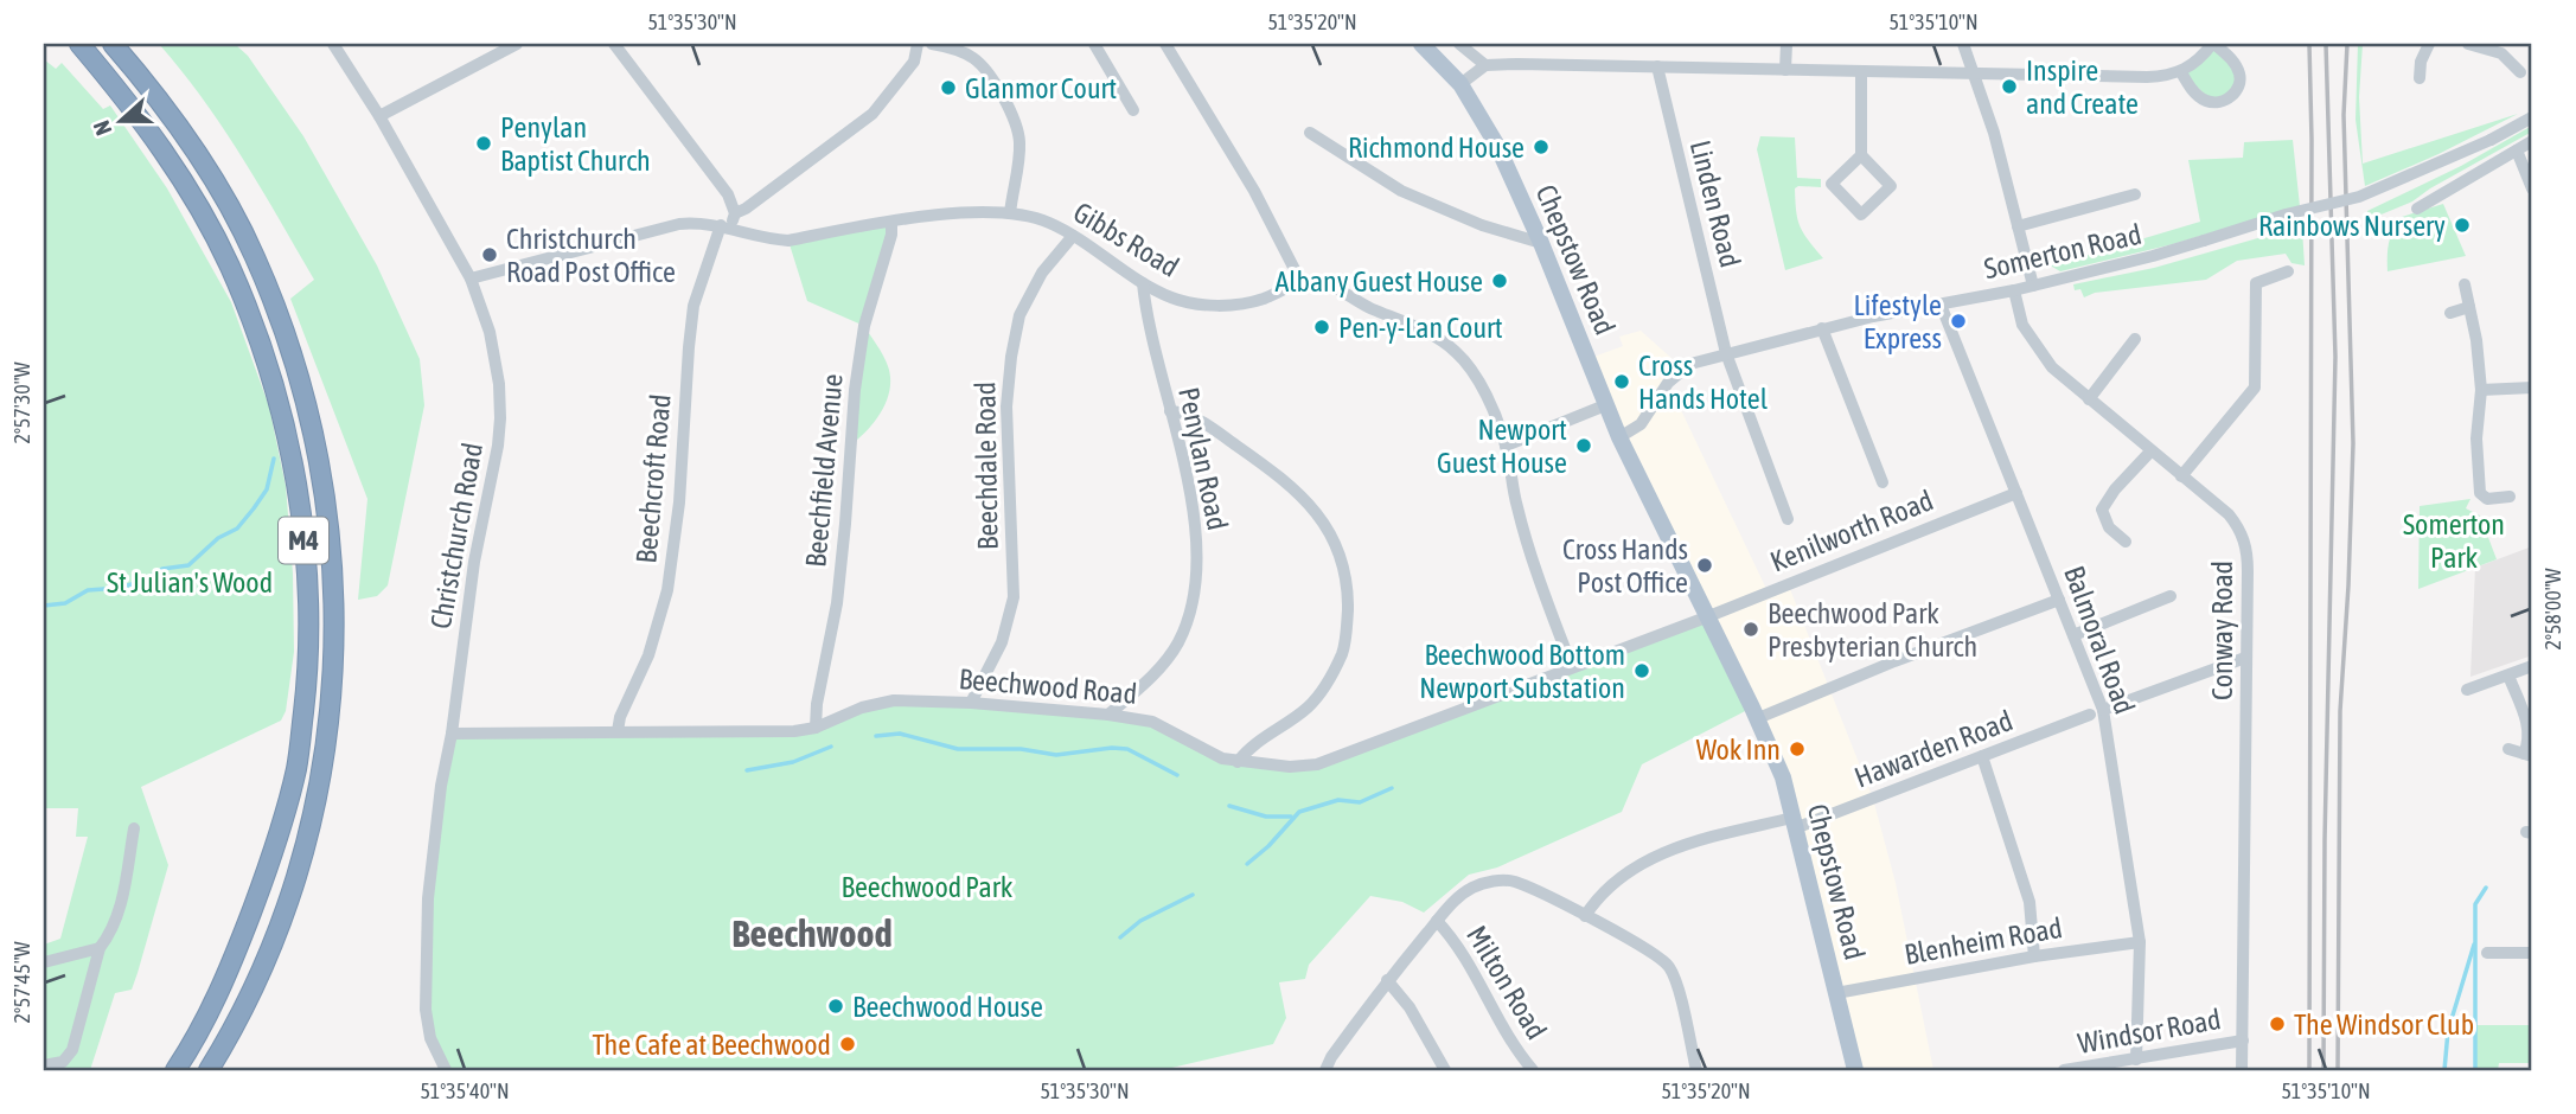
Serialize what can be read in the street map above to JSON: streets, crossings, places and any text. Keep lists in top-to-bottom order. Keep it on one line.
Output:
{"streets":{"highway":["M4"],"main road":["Chepstow Road"],"street":["Linden Road","Gibbs Road","Somerton Road","Penylan Road","Beechdale Road","Beechfield Avenue","Beechcroft Road","Kenilworth Road","Christchurch Road","Conway Road","Balmoral Road","Beechwood Road","Hawarden Road","Blenheim Road","Milton Road","Windsor Road"]},"crossings":[["Linden Road","Somerton Road"],["Gibbs Road","Penylan Road"],["Gibbs Road","Beechdale Road"],["Gibbs Road","Beechfield Avenue"],["Gibbs Road","Beechcroft Road"],["Gibbs Road","Christchurch Road"],["Somerton Road","Chepstow Road"],["Somerton Road","Conway Road"],["Somerton Road","Balmoral Road"],["Chepstow Road","Kenilworth Road"],["Chepstow Road","Beechwood Road"],["Chepstow Road","Hawarden Road"],["Chepstow Road","Blenheim Road"],["Penylan Road","Beechwood Road"],["Beechdale Road","Beechwood Road"],["Beechfield Avenue","Beechwood Road"],["Beechcroft Road","Beechwood Road"],["Kenilworth Road","Balmoral Road"],["Kenilworth Road","Beechwood Road"],["Christchurch Road","Beechwood Road"],["Conway Road","Windsor Road"],["Balmoral Road","Blenheim Road"],["Balmoral Road","Windsor Road"]],"districts":["Beechwood"],"parks":["Somerton Park","St Julian's Wood","Beechwood Park"],"places":["Inspire and Create","Glanmor Court","Penylan Baptist Church","Richmond House","Rainbows Nursery","Christchurch Road Post Office","Albany Guest House","Lifestyle Express","Pen-y-Lan Court","Cross Hands Hotel","Newport Guest House","Cross Hands Post Office","Beechwood Park Presbyterian Church","Beechwood Bottom Newport Substation","Wok Inn","Beechwood House","The Windsor Club","The Cafe at Beechwood"],"north":"left","coordinates":["51°35'30\"N","51°35'20\"N","51°35'10\"N","2°57'30\"W","2°58'00\"W","2°57'45\"W","51°35'40\"N"]}
